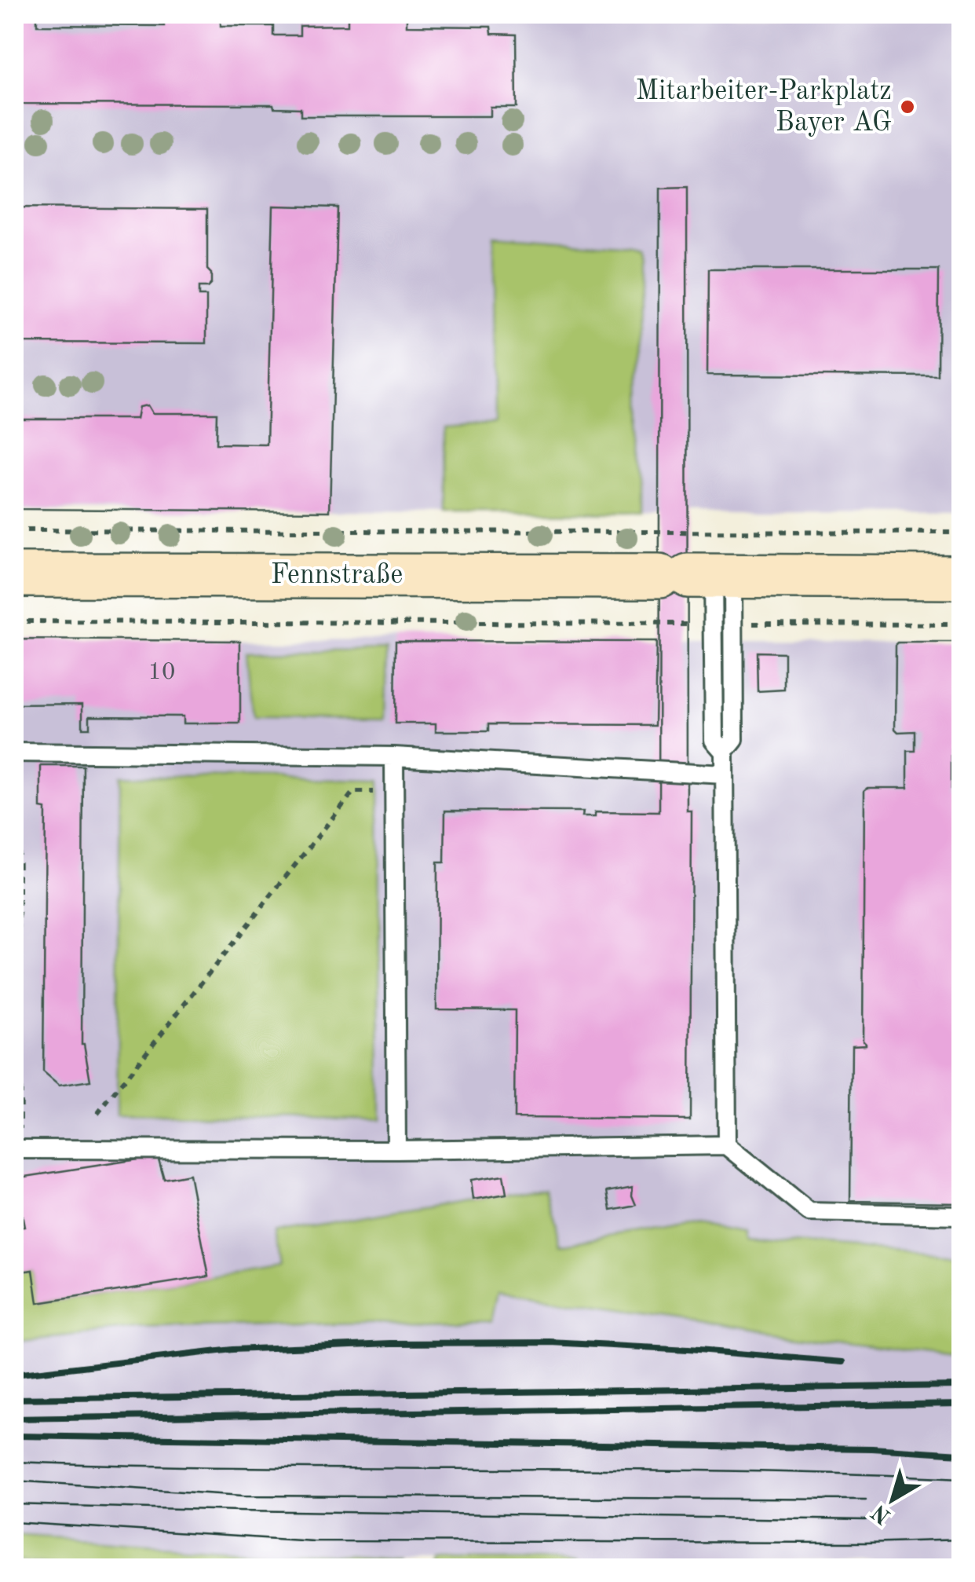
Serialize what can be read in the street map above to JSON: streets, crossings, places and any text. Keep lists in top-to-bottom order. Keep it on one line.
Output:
{"streets":{"main road":["Fennstraße"]},"places":["Mitarbeiter-Parkplatz Bayer AG"],"house_numbers":["10"],"north":"bottom left"}
